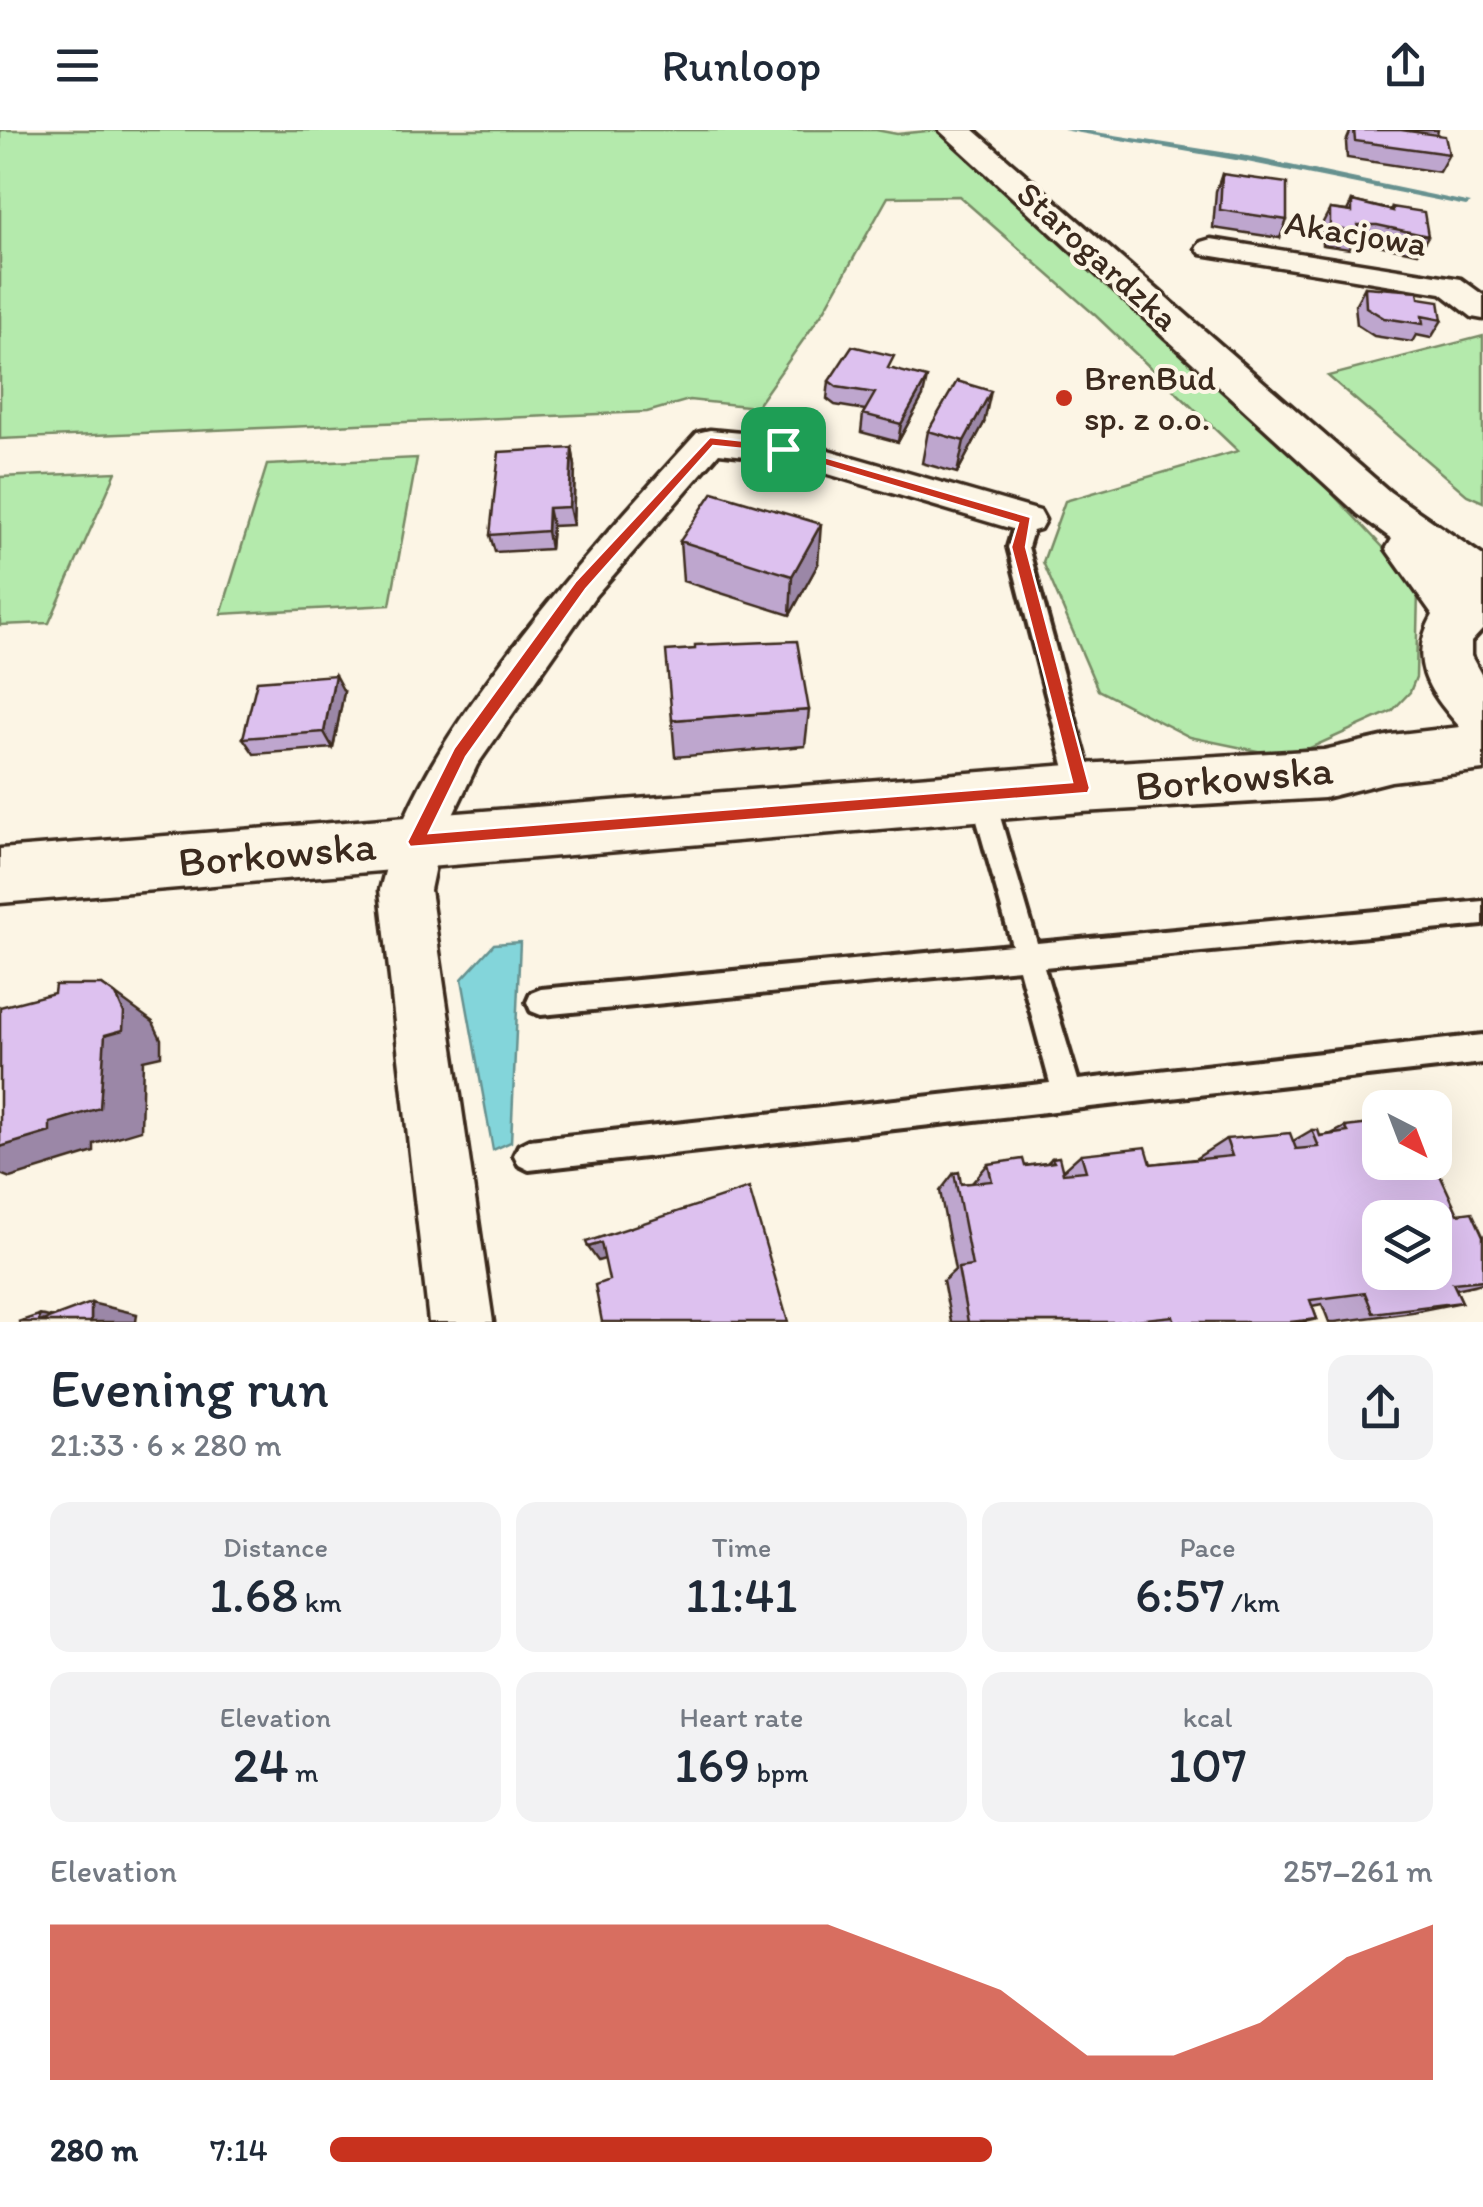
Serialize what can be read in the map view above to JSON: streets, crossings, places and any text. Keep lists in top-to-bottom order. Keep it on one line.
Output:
{"streets":{"street":["Akacjowa","Starogardzka","Borkowska"]},"places":["BrenBud sp. z o.o."],"north":"bottom right","page":{"header":"Runloop","heading":["Evening run","21:33 · 6 × 280 m"],"stats":[["Distance","1.68 km"],["Time","11:41"],["Pace","6:57 /km"],["Elevation","24 m"],["Heart rate","169 bpm"],["kcal","107"]],"chart":["Elevation","257–261 m"],"list":[{"name":"280 m","note":"7:14"}]}}
